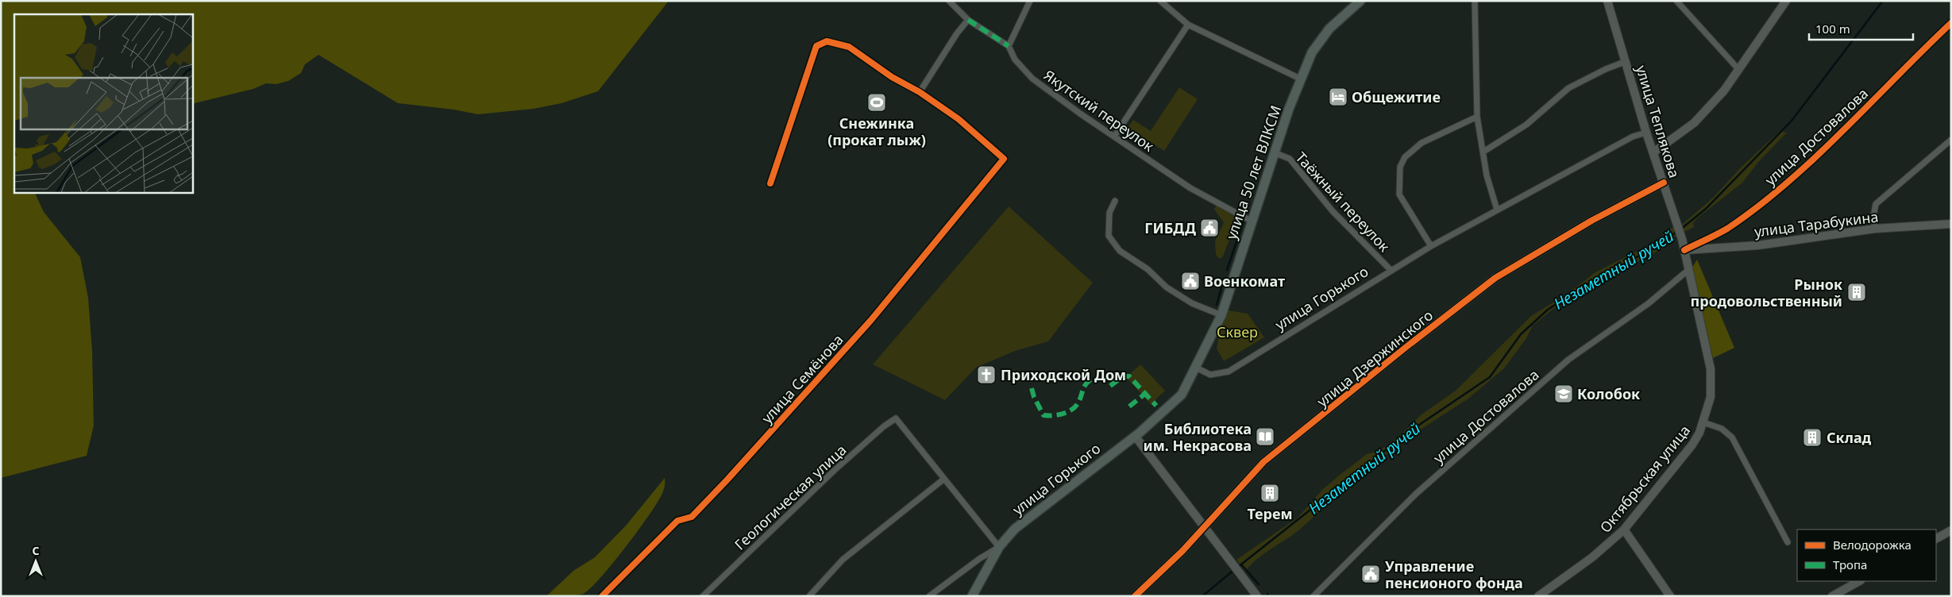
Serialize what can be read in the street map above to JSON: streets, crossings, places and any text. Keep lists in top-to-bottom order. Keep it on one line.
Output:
{"streets":{"main road":["улица 50 лет ВЛКСМ","улица Горького"],"street":["Якутский переулок","улица Теплякова","улица Достовалова","Таёжный переулок","улица Тарабукина","улица Дзержинского","улица Семёнова","Октябрьская улица","Геологическая улица"]},"crossings":[["Якутский переулок","улица 50 лет ВЛКСМ"],["улица Теплякова","улица Достовалова"],["улица Теплякова","улица Тарабукина"],["улица Теплякова","улица Горького"],["улица Теплякова","улица Дзержинского"],["улица Теплякова","Октябрьская улица"],["улица Достовалова","улица Тарабукина"],["улица Достовалова","Октябрьская улица"],["улица 50 лет ВЛКСМ","Таёжный переулок"],["улица 50 лет ВЛКСМ","улица Горького"],["Таёжный переулок","улица Горького"],["улица Тарабукина","Октябрьская улица"]],"water":["Незаметный ручей"],"parks":["Сквер"],"places":{"hotel":["Общежитие"],"sports":["Снежинка (прокат лыж)"],"public building":["ГИБДД","Военкомат","Управление пенсионого фонда"],"building":["Рынок продовольственный","Склад","Терем"],"church":["Приходской Дом"],"school or university":["Колобок"],"library":["Библиотека им. Некрасова"]},"legend":["Велодорожка","Тропа"],"scale_bar":"100 m","north":"top"}
